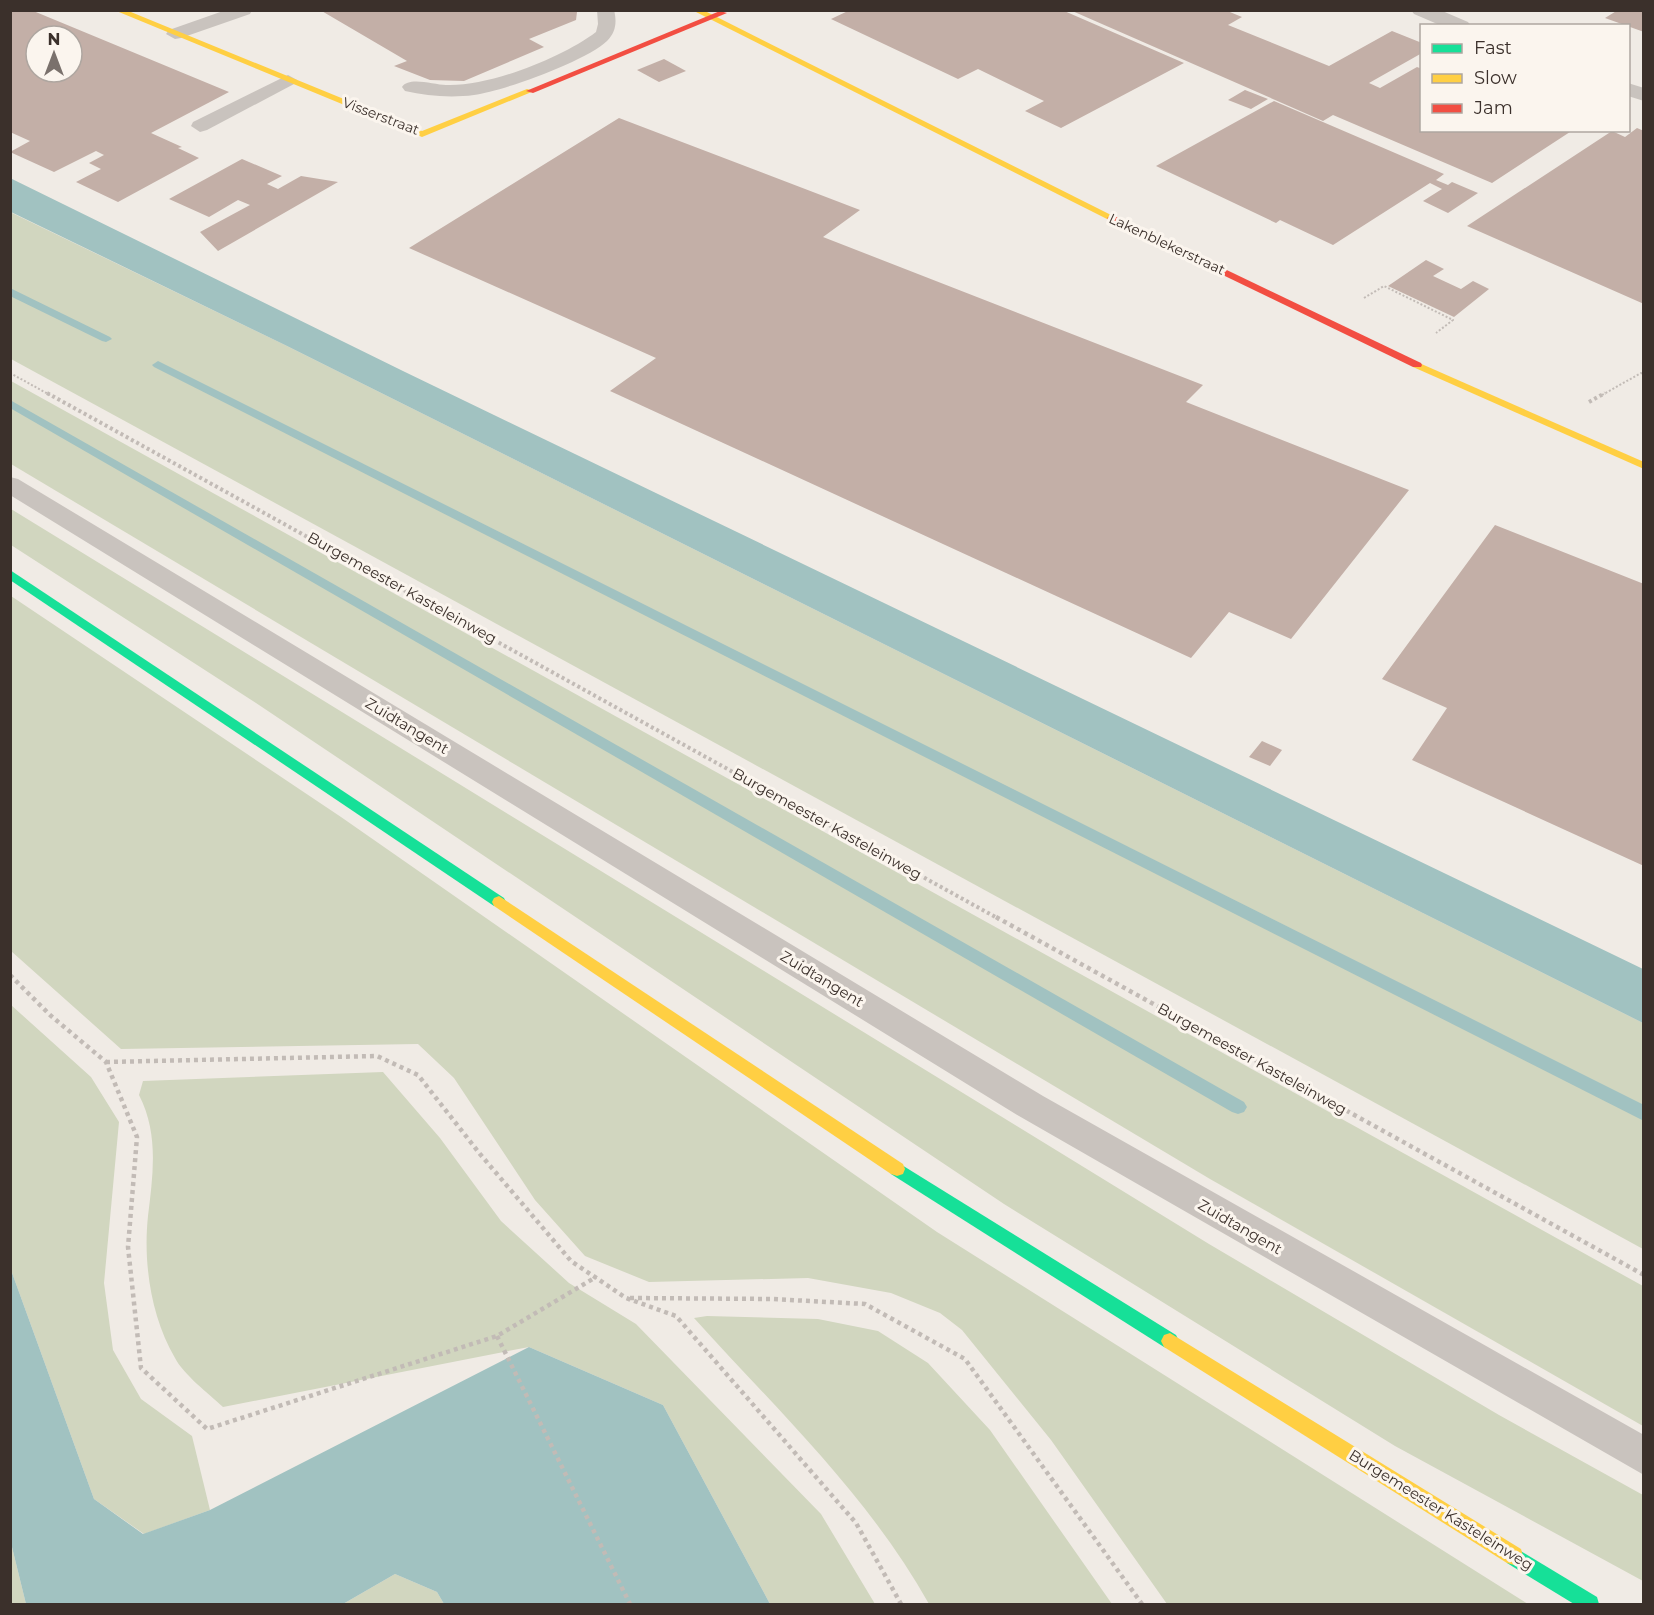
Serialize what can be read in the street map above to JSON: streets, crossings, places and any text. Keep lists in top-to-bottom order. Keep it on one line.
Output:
{"streets":{"street":["Visserstraat","Lakenblekerstraat","Burgemeester Kasteleinweg"],"lane":["Zuidtangent"]},"crossings":[["Visserstraat","Lakenblekerstraat"]],"legend":["Fast","Slow","Jam"],"north":"top"}
